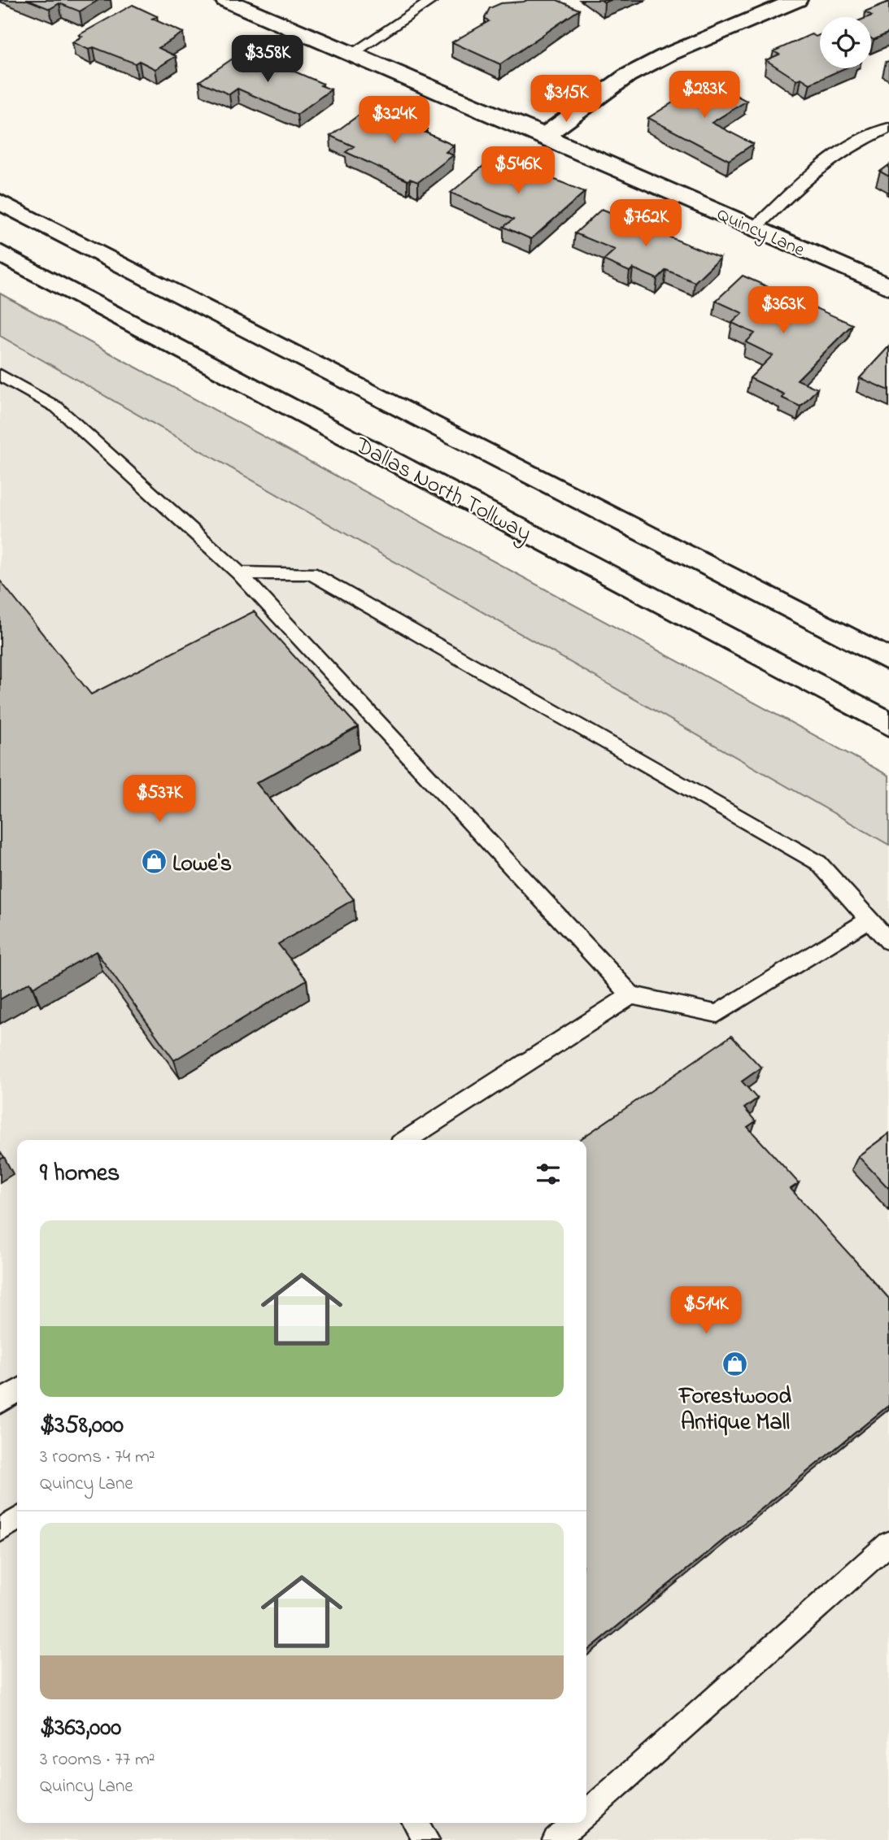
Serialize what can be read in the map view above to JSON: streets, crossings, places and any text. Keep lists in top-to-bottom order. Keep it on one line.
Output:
{"streets":{"main road":["Quincy Lane","Dallas North Tollway"]},"places":{"shop":["Lowe's","Forestwood Antique Mall"]},"page":{"price":["$358K","$283K","$315K","$324K","$546K","$762K","$363K","$537K","$514K"],"heading":"9 homes","list":[{"name":"$358,000","note":"3 rooms · 74 m² · Quincy Lane"},{"name":"$363,000","note":"3 rooms · 77 m² · Quincy Lane"}]}}
